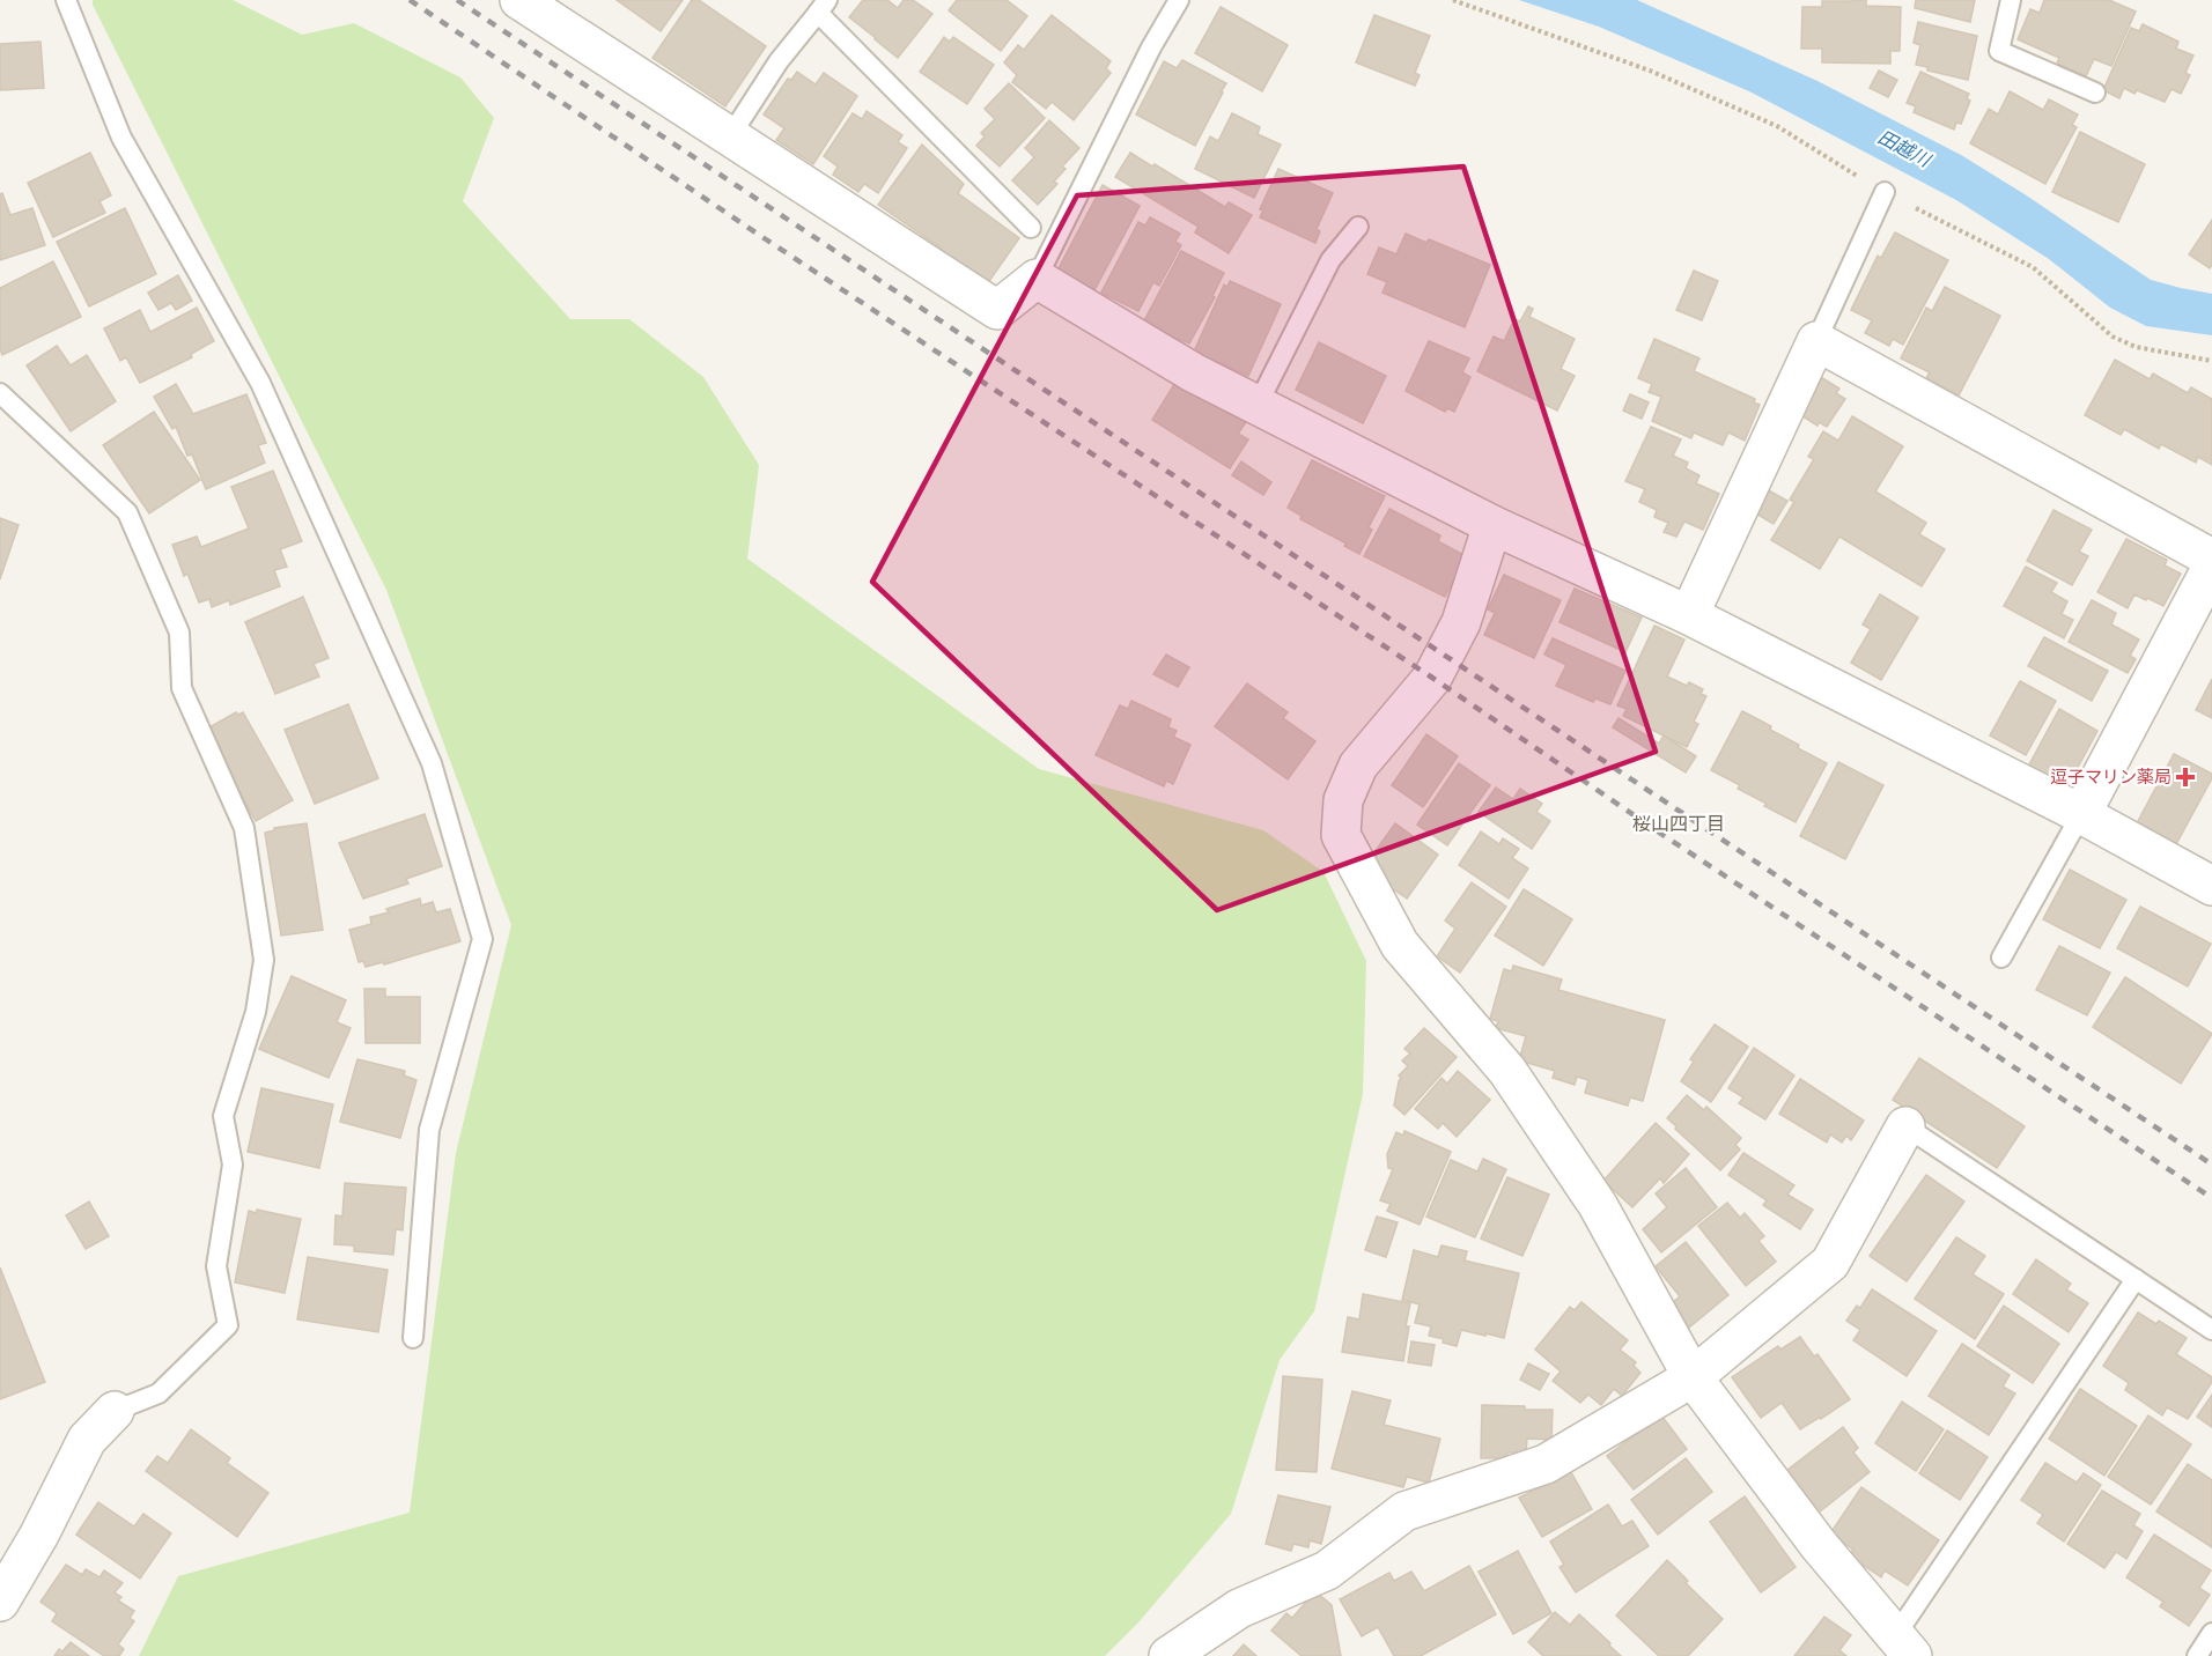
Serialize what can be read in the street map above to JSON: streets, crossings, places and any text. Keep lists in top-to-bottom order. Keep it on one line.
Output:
{"districts":["桜山四丁目"],"water":["田越川"],"places":{"health":["逗子マリン薬局"]}}
